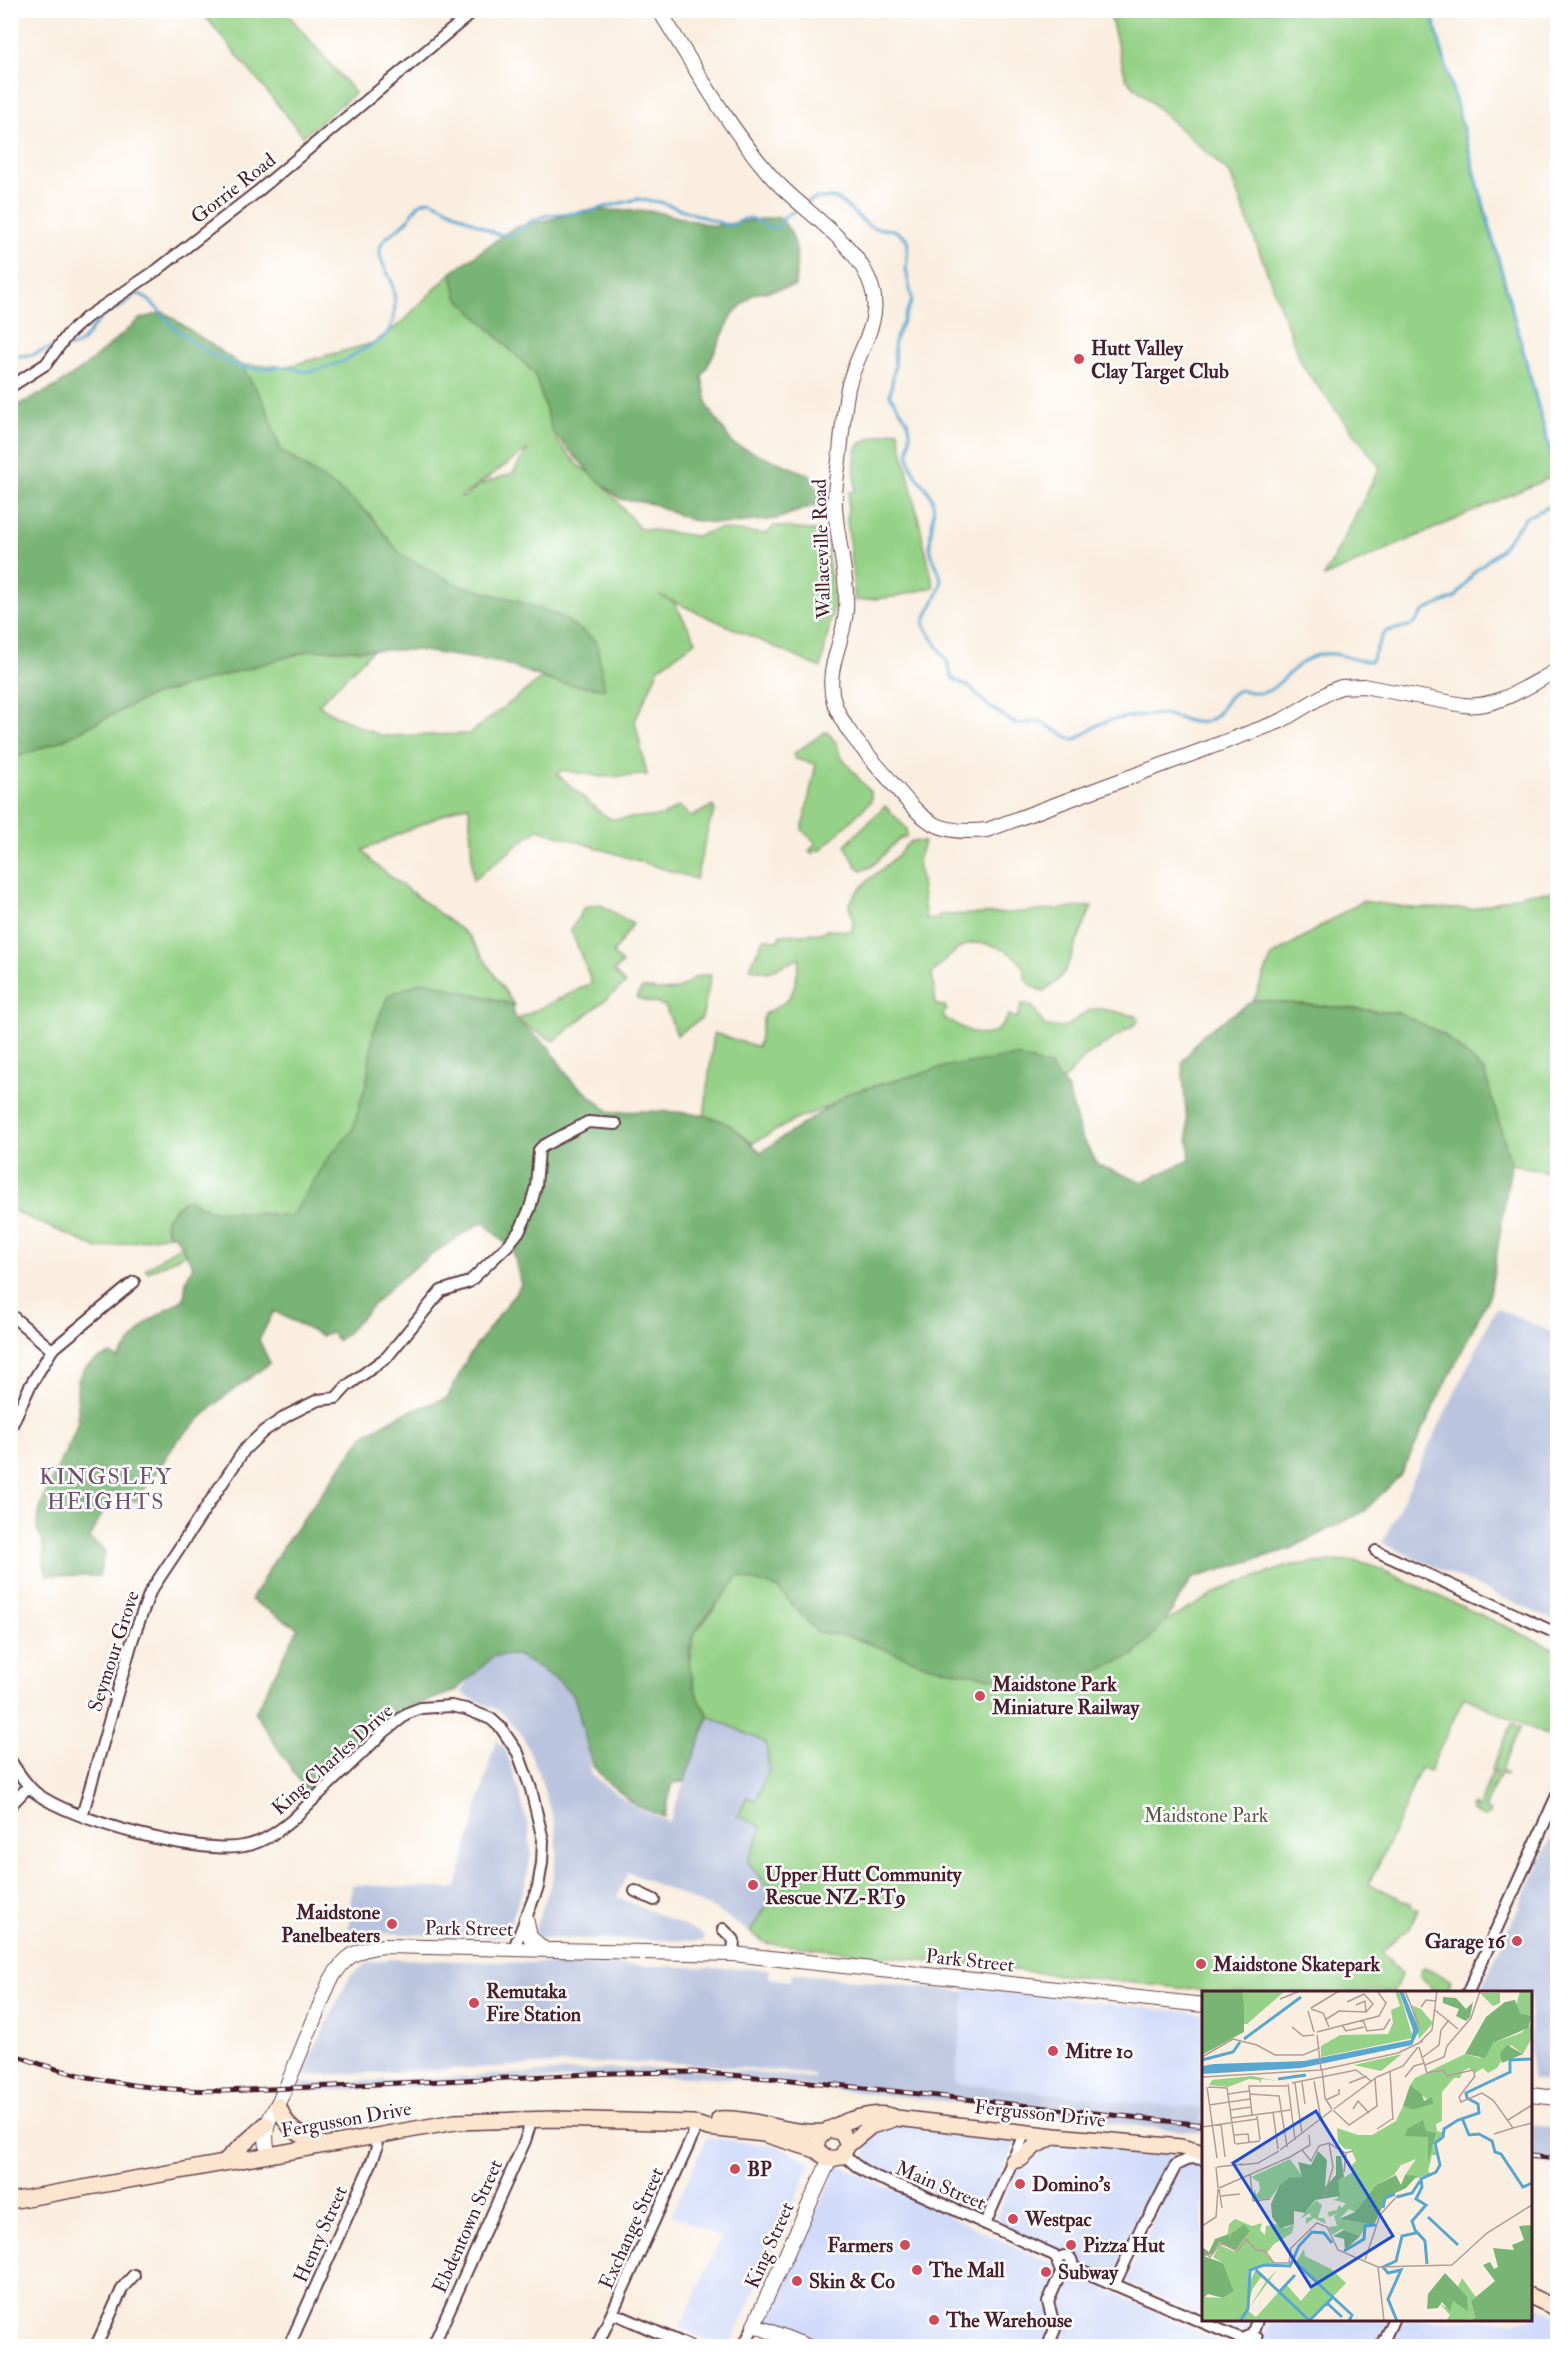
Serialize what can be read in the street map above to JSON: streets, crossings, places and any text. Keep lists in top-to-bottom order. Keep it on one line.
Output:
{"streets":{"main road":["Fergusson Drive"],"street":["Gorrie Road","Wallaceville Road","Seymour Grove","King Charles Drive","Park Street","Main Street","Ebdentown Street","Exchange Street","Henry Street","King Street"]},"crossings":[["Seymour Grove","King Charles Drive"],["King Charles Drive","Park Street"],["Park Street","Fergusson Drive"],["Fergusson Drive","Main Street"],["Fergusson Drive","Ebdentown Street"],["Fergusson Drive","Exchange Street"],["Fergusson Drive","Henry Street"],["Fergusson Drive","King Street"],["Main Street","King Street"]],"districts":["KINGSLEY HEIGHTS"],"parks":["Maidstone Park"],"places":["Hutt Valley Clay Target Club","Maidstone Park Miniature Railway","Upper Hutt Community Rescue NZ-RT9","Maidstone Panelbeaters","Garage 16","Maidstone Skatepark","Remutaka Fire Station","Mitre 10","BP","Domino's","Westpac","Farmers","Pizza Hut","The Mall","Subway","Skin & Co","The Warehouse"]}
